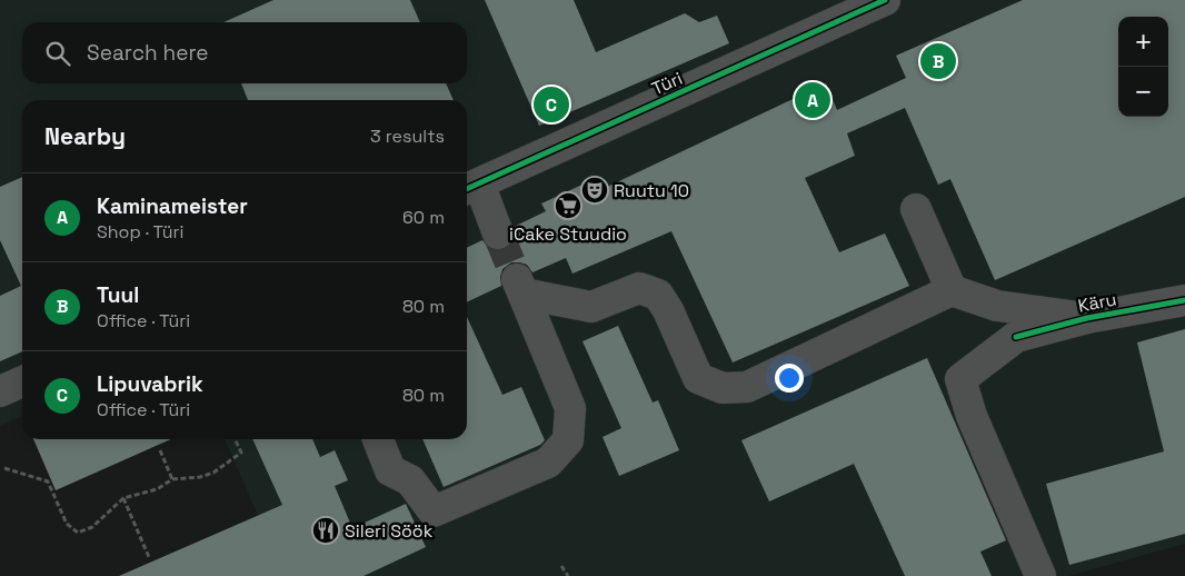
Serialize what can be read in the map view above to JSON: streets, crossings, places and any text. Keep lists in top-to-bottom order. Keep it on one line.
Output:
{"streets":{"street":["Türi","Käru"]},"places":{"theatre":["Ruutu 10"],"supermarket":["iCake Stuudio"],"restaurant":["Sileri Söök"]},"page":{"map_buttons":["+","−"],"search":"Search here","pins":["B","A","C"],"heading":["Nearby","3 results"],"list":[{"mark":"A","name":"Kaminameister","note":"Shop · Türi","value":"60 m"},{"mark":"B","name":"Tuul","note":"Office · Türi","value":"80 m"},{"mark":"C","name":"Lipuvabrik","note":"Office · Türi","value":"80 m"}]}}
